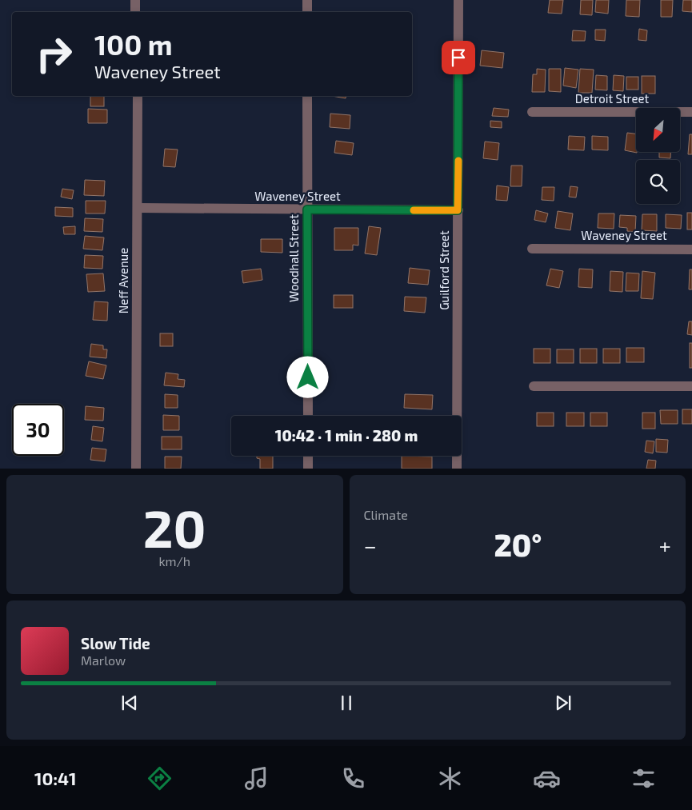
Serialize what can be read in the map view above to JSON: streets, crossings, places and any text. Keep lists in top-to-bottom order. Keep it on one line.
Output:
{"streets":{"street":["Detroit Street","Waveney Street","Woodhall Street","Guilford Street","Neff Avenue"]},"crossings":[["Waveney Street","Woodhall Street"],["Waveney Street","Guilford Street"],["Waveney Street","Neff Avenue"]],"north":"bottom left","page":{"turn":["100 m","Waveney Street"],"limit":"30","trip":"10:42 · 1 min · 280 m","tile":[["20","km/h"],"Climate"],"heat":["−","20°","+"],"song":["Slow Tide","Marlow"],"tabs":"10:41"}}
